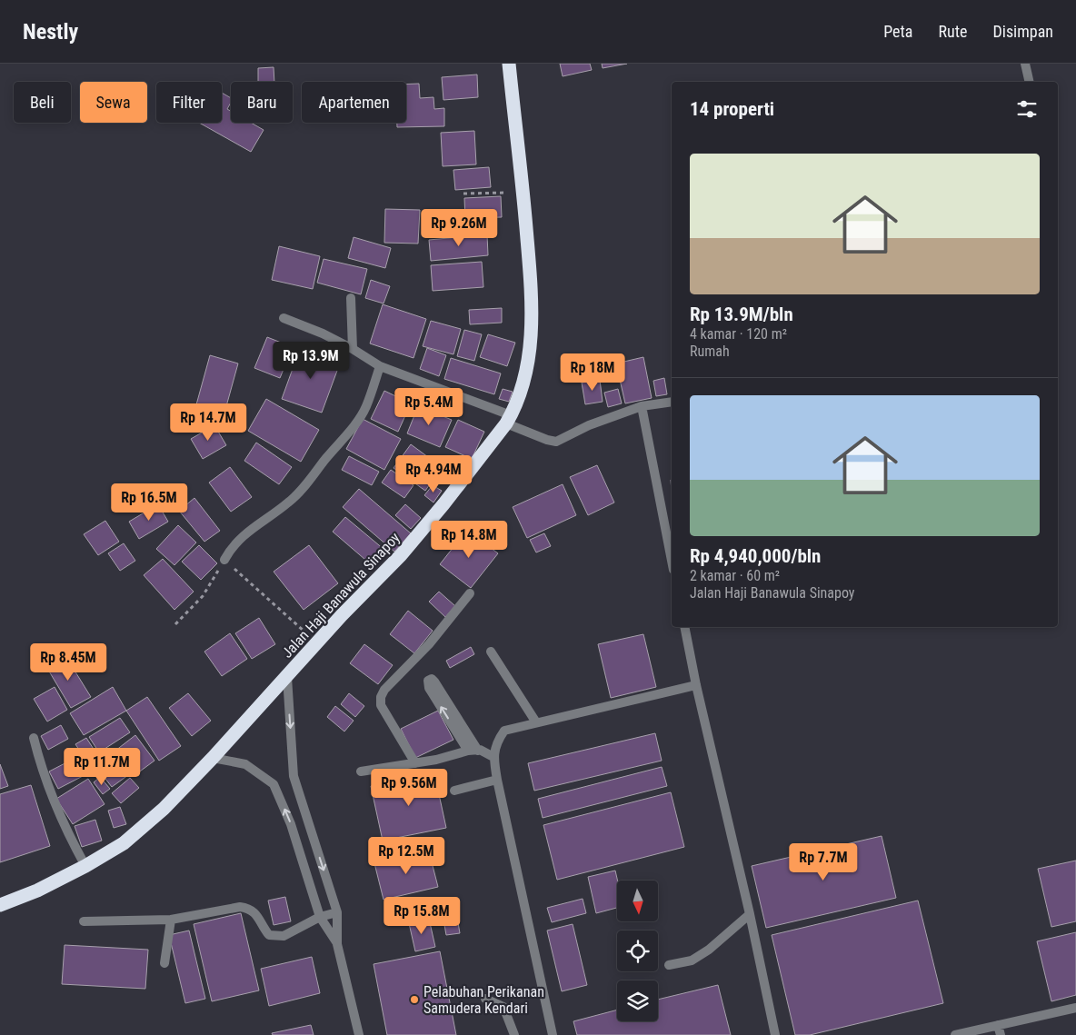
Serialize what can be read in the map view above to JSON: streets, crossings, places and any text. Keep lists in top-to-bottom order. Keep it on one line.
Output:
{"streets":{"highway":["Jalan Haji Banawula Sinapoy"]},"places":["Pelabuhan Perikanan Samudera Kendari"],"north":"bottom","page":{"header":"Nestly","nav":["Peta","Rute","Disimpan"],"chip":["Beli","Sewa","Filter","Baru","Apartemen"],"heading":"14 properti","list":[{"name":"Rp 13.9M/bln","note":"4 kamar · 120 m² · Rumah"},{"name":"Rp 4,940,000/bln","note":"2 kamar · 60 m² · Jalan Haji Banawula Sinapoy"}],"price":["Rp 9.26M","Rp 13.9M","Rp 18M","Rp 5.4M","Rp 14.7M","Rp 4.94M","Rp 16.5M","Rp 14.8M","Rp 8.45M","Rp 11.7M","Rp 9.56M","Rp 12.5M","Rp 7.7M","Rp 15.8M"]}}
